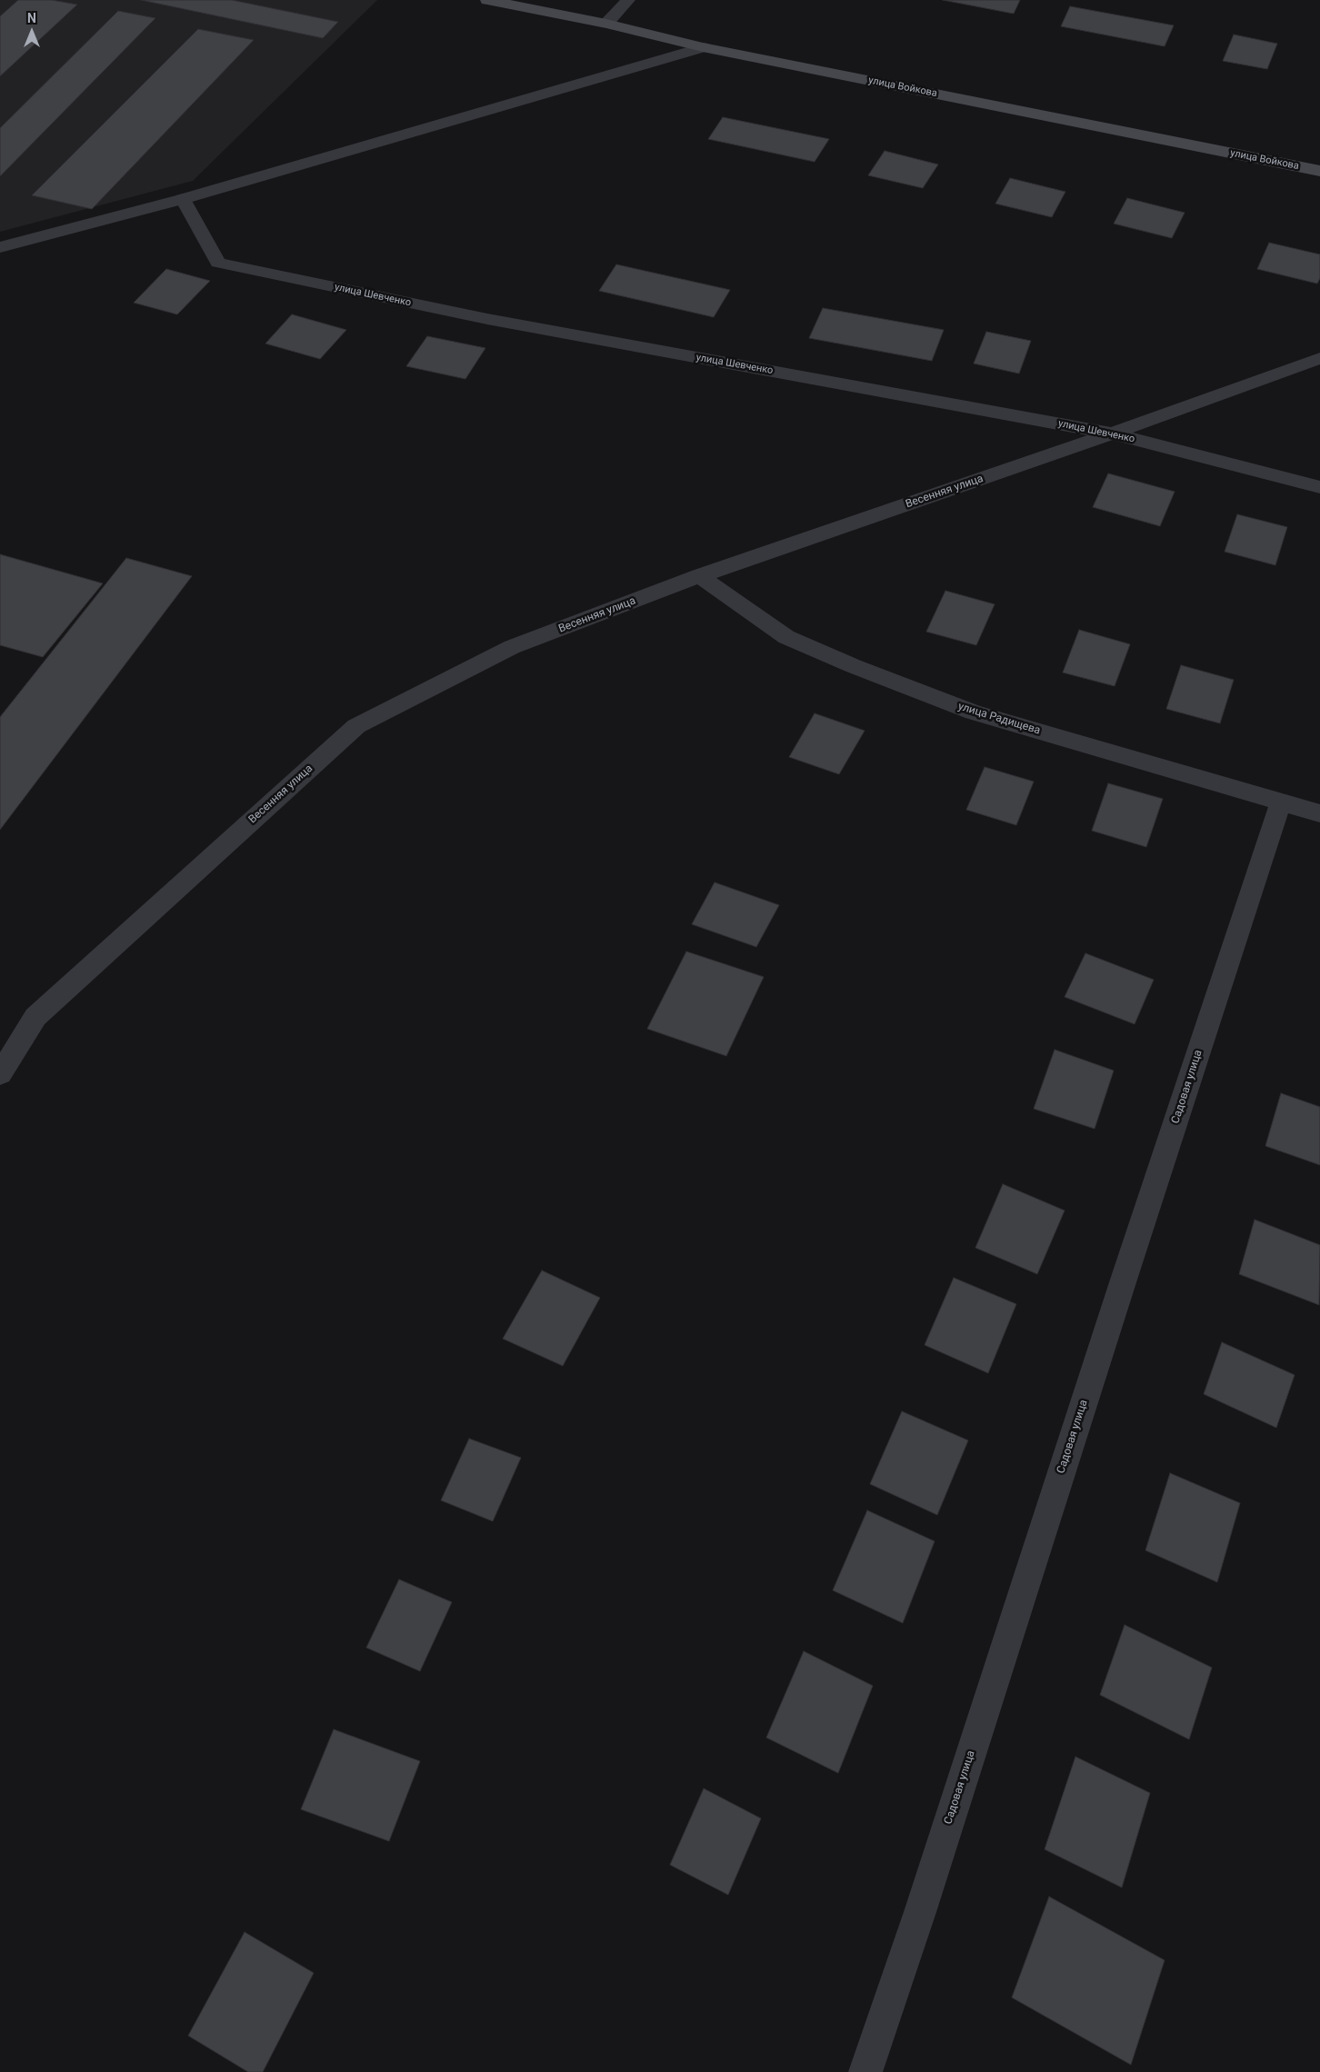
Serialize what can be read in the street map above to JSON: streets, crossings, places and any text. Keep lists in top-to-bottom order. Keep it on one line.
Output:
{"streets":{"main road":["улица Войкова"],"street":["улица Шевченко","Весенняя улица","улица Радищева","Садовая улица"]},"crossings":[["улица Шевченко","Весенняя улица"],["Весенняя улица","улица Радищева"],["улица Радищева","Садовая улица"]],"north":"top"}
